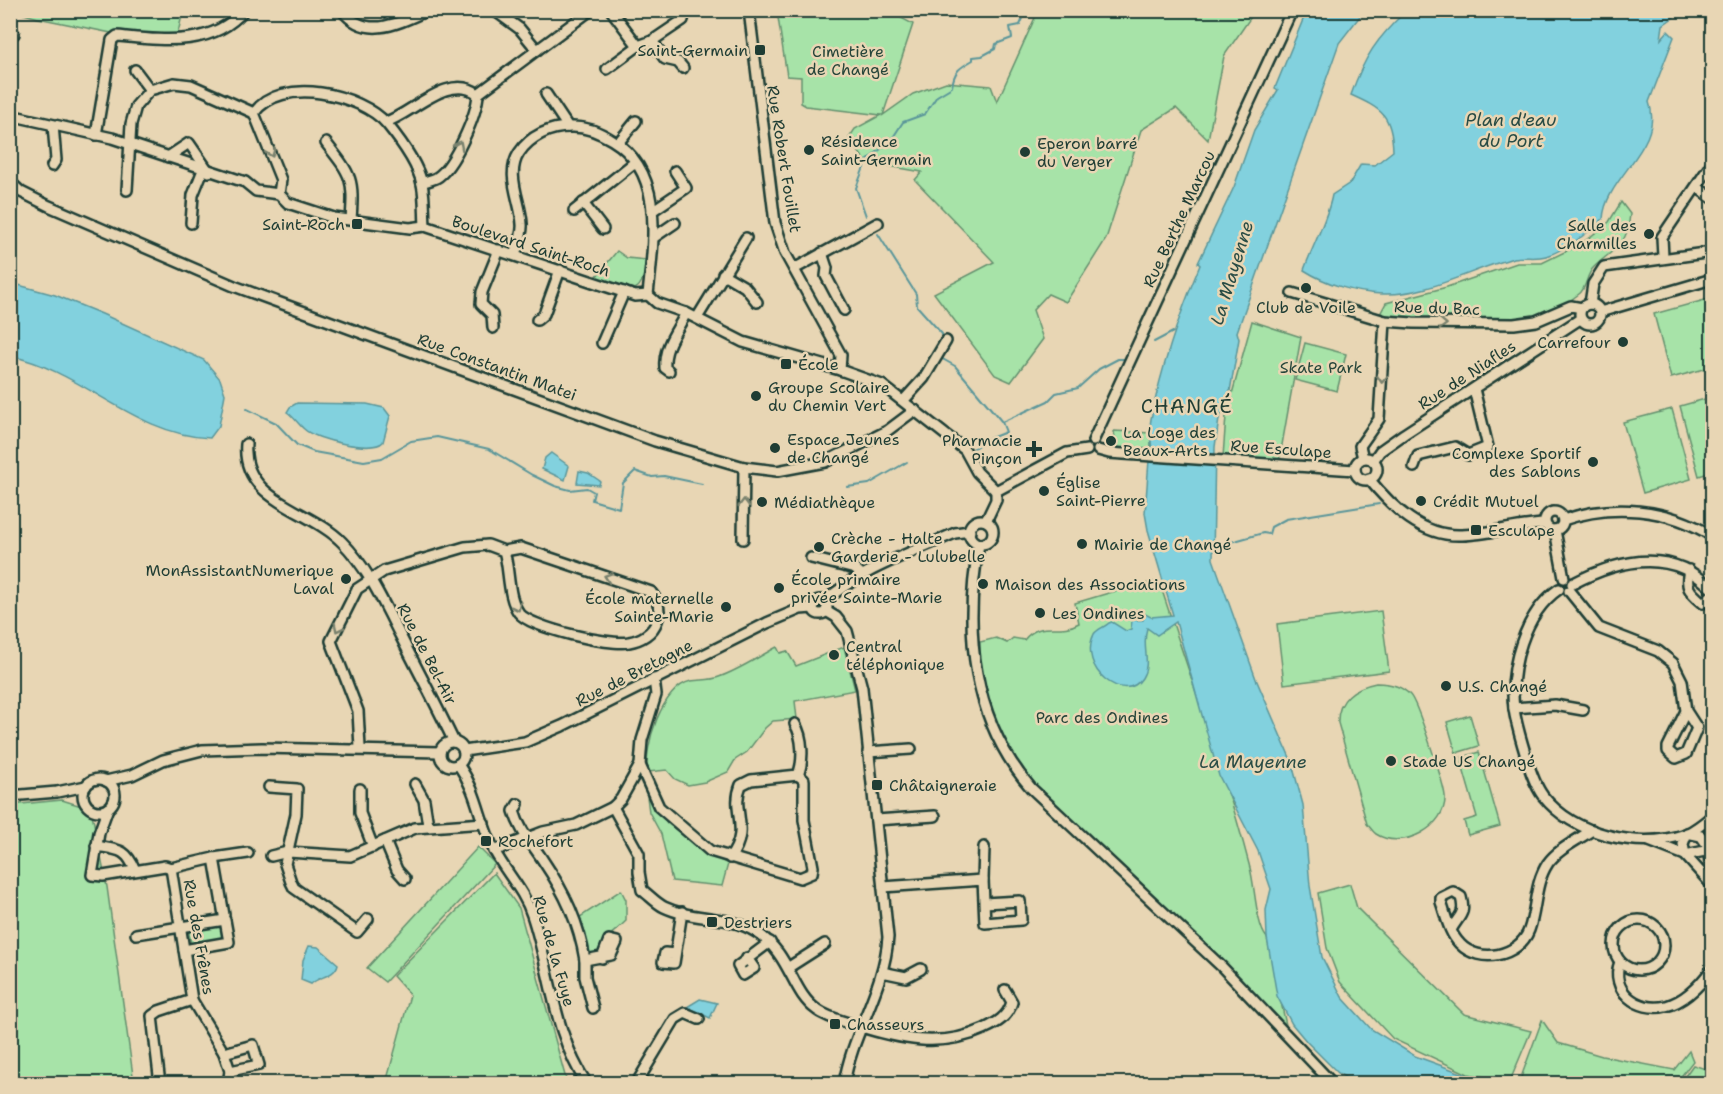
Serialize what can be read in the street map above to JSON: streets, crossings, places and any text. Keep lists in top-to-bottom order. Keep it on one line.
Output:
{"streets":{"street":["Rue Robert Fouillet","Rue Berthe Marcou","Boulevard Saint-Roch","Rue du Bac","Rue Constantin Matei","Rue de Niafles","Rue Esculape","Rue de Bel-Air","Rue de Bretagne","Rue des Frênes","Rue de la Fuye"]},"crossings":[["Rue Robert Fouillet","Boulevard Saint-Roch"],["Rue Berthe Marcou","Rue Esculape"],["Boulevard Saint-Roch","Rue Constantin Matei"],["Boulevard Saint-Roch","Rue Esculape"],["Rue du Bac","Rue de Niafles"],["Rue de Niafles","Rue Esculape"],["Rue de Bel-Air","Rue de Bretagne"],["Rue de Bel-Air","Rue de la Fuye"],["Rue de Bretagne","Rue de la Fuye"]],"one_way":["Rue du Bac"],"districts":["CHANGÉ"],"water":["Plan d'eau du Port","La Mayenne"],"parks":["Cimetière de Changé","Skate Park","Parc des Ondines"],"places":{"transit":["Saint-Germain","Saint-Roch","École","Esculape","Châtaigneraie","Rochefort","Destriers","Chasseurs"],"other":["Résidence Saint-Germain","Eperon barré du Verger","Salle des Charmilles","Club de Voile","Carrefour","Groupe Scolaire du Chemin Vert","La Loge des Beaux-Arts","Espace Jeunes de Changé","Complexe Sportif des Sablons","Église Saint-Pierre","Crédit Mutuel","Médiathèque","Mairie de Changé","Crèche - Halte Garderie - Lulubelle","MonAssistantNumerique Laval","Maison des Associations","École primaire privée Sainte-Marie","École maternelle Sainte-Marie","Les Ondines","Central téléphonique","U.S. Changé","Stade US Changé"],"health":["Pharmacie Pinçon"]}}
